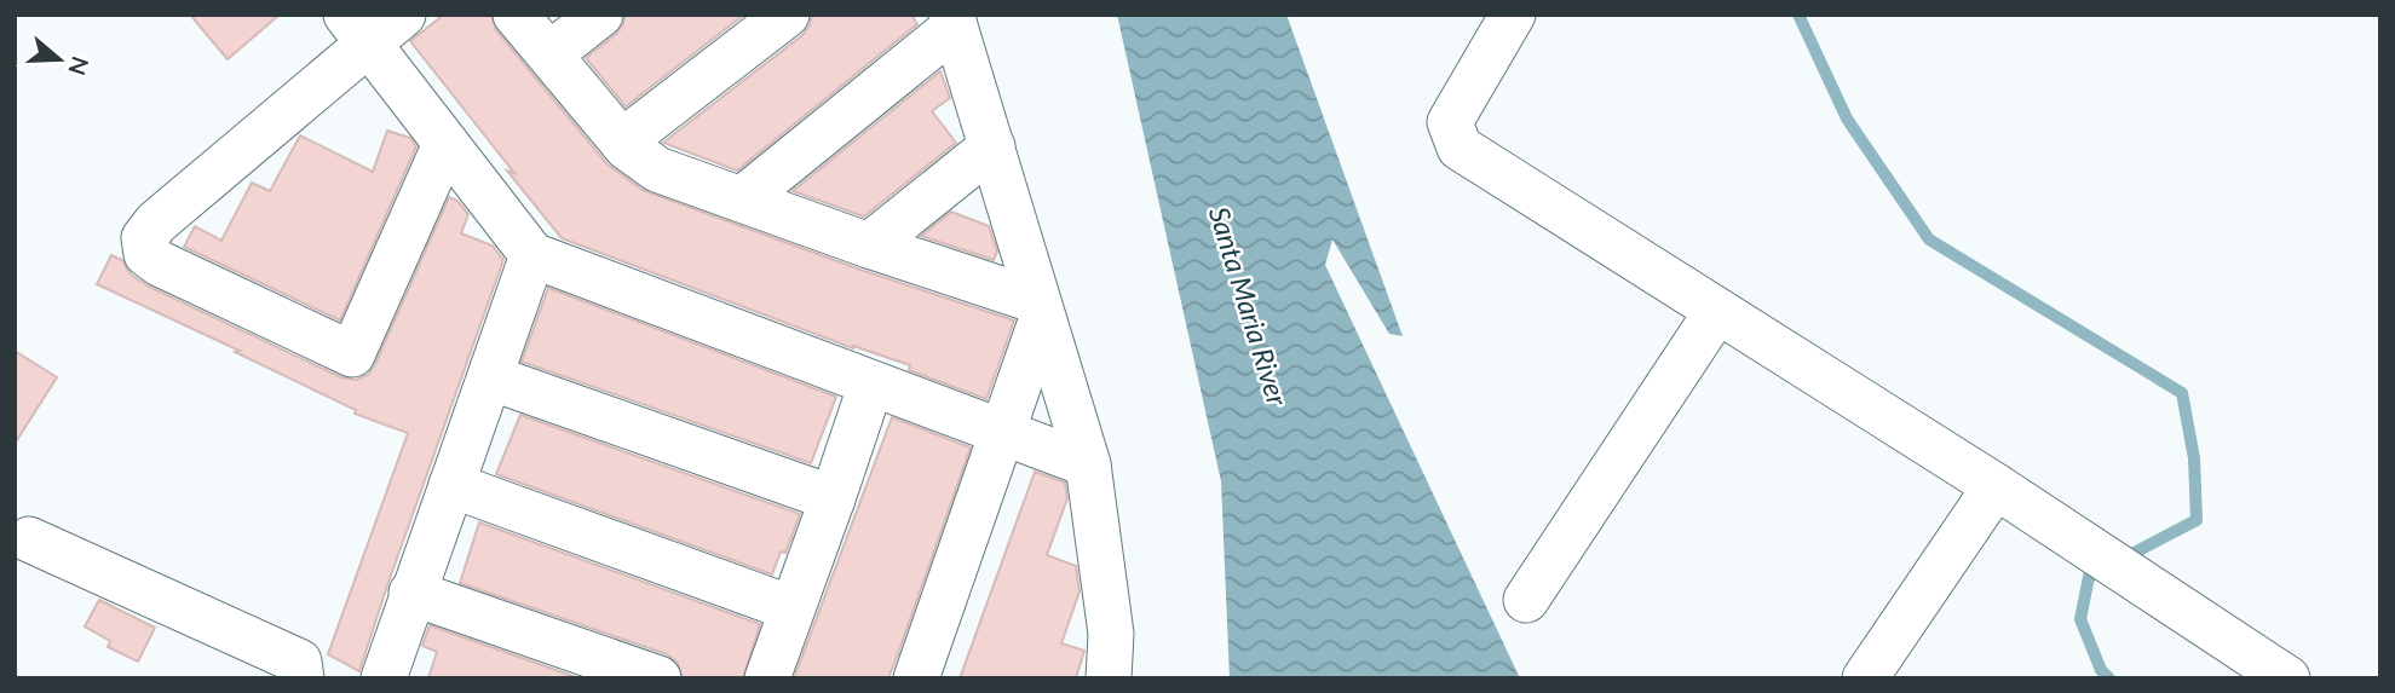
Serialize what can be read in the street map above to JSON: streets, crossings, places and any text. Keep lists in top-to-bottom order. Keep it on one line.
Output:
{"water":["Santa Maria River"],"north":"right"}
